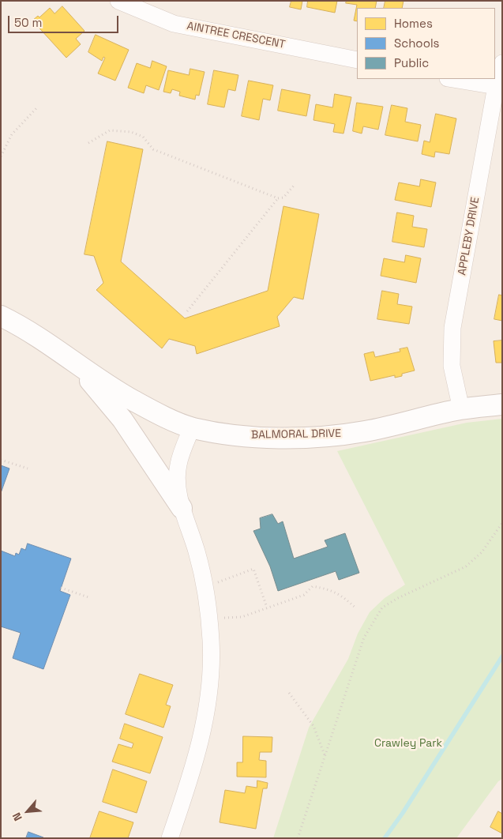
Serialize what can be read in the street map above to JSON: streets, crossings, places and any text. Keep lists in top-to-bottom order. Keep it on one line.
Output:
{"streets":{"street":["AINTREE CRESCENT","APPLEBY DRIVE","BALMORAL DRIVE"]},"crossings":[["APPLEBY DRIVE","BALMORAL DRIVE"]],"parks":["Crawley Park"],"legend":["Homes","Schools","Public"],"scale_bar":"50 m","north":"bottom left"}
